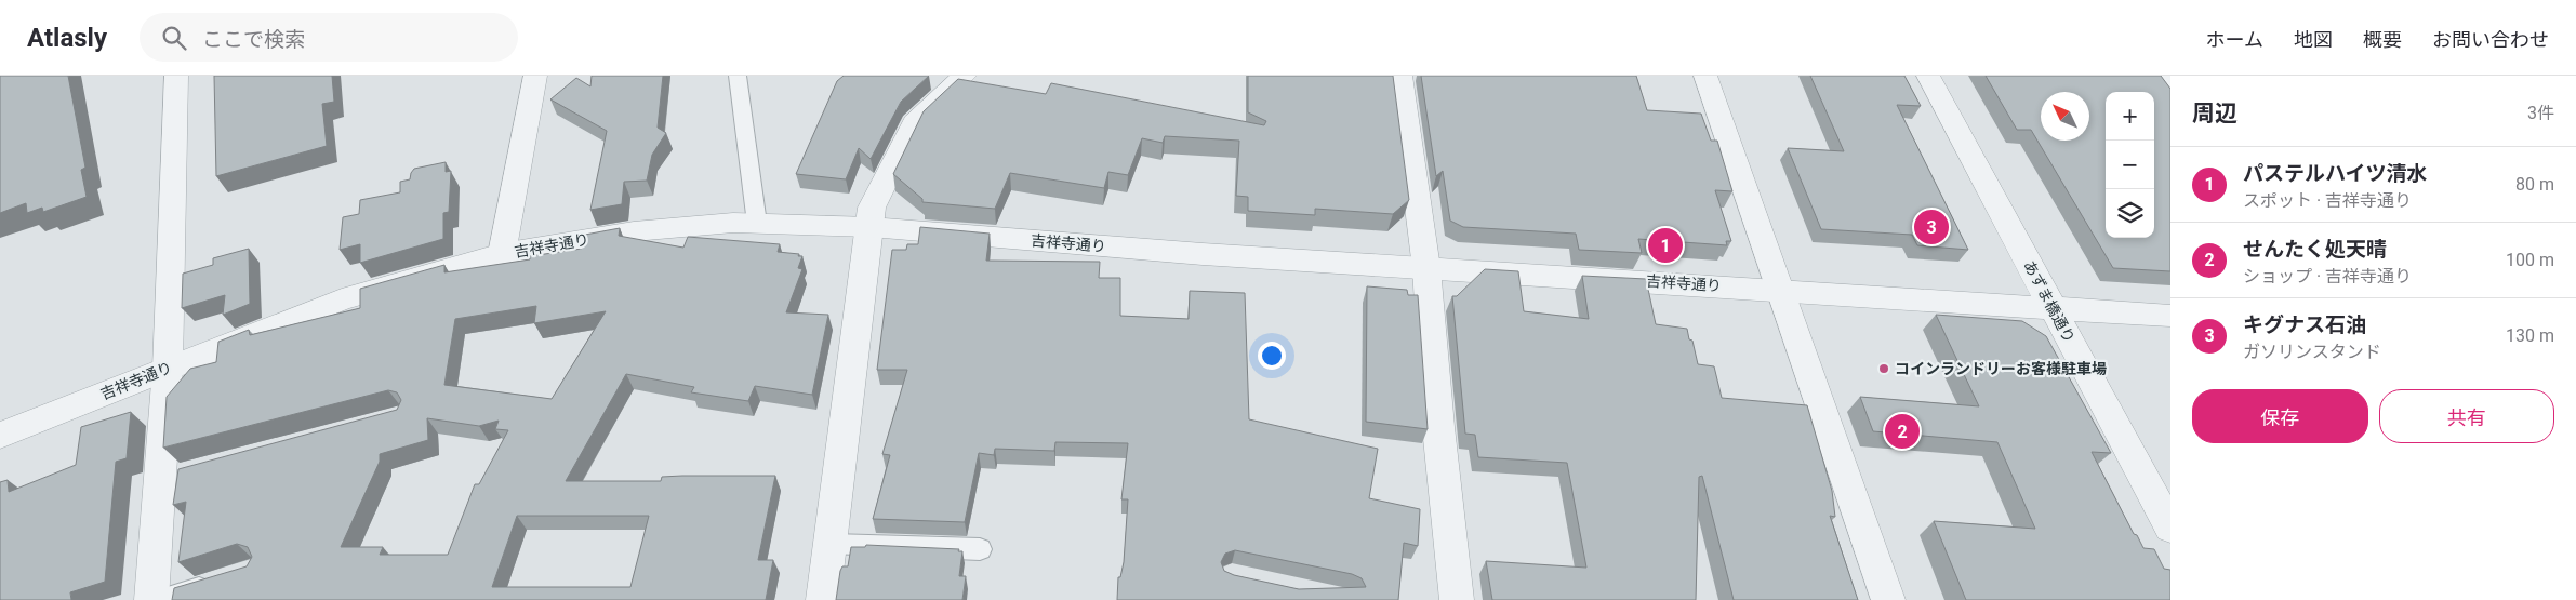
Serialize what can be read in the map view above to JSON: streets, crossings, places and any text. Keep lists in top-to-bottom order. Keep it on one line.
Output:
{"streets":{"street":["吉祥寺通り","あずま橋通り"]},"crossings":[["吉祥寺通り","あずま橋通り"]],"places":["コインランドリーお客様駐車場"],"north":"top left","page":{"header":"Atlasly","search":"ここで検索","nav":["ホーム","地図","概要","お問い合わせ"],"heading":["周辺","3件"],"map_buttons":["+","−"],"list":[{"mark":"1","name":"パステルハイツ清水","note":"スポット · 吉祥寺通り","value":"80 m"},{"mark":"2","name":"せんたく処天晴","note":"ショップ · 吉祥寺通り","value":"100 m"},{"mark":"3","name":"キグナス石油","note":"ガソリンスタンド","value":"130 m"}],"pins":["3","1","2"],"buttons":["保存","共有"]}}
